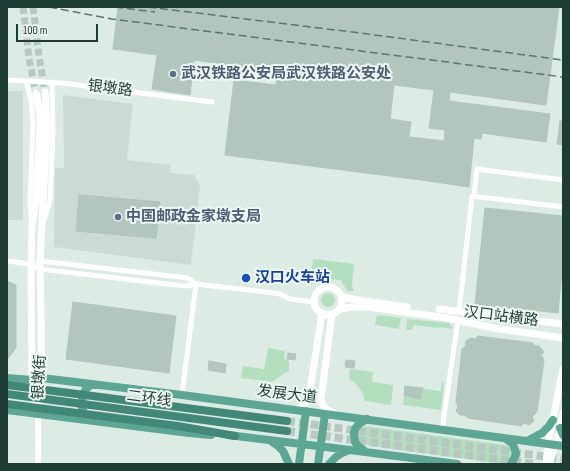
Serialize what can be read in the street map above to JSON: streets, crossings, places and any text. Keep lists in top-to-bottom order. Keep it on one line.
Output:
{"streets":{"highway":["二环线"],"main road":["汉口站横路","银墩街","发展大道"],"street":["银墩路"]},"crossings":[["汉口站横路","发展大道"],["银墩街","发展大道"]],"places":["武汉铁路公安局武汉铁路公安处","中国邮政金家墩支局","汉口火车站"],"scale_bar":"100 m"}
